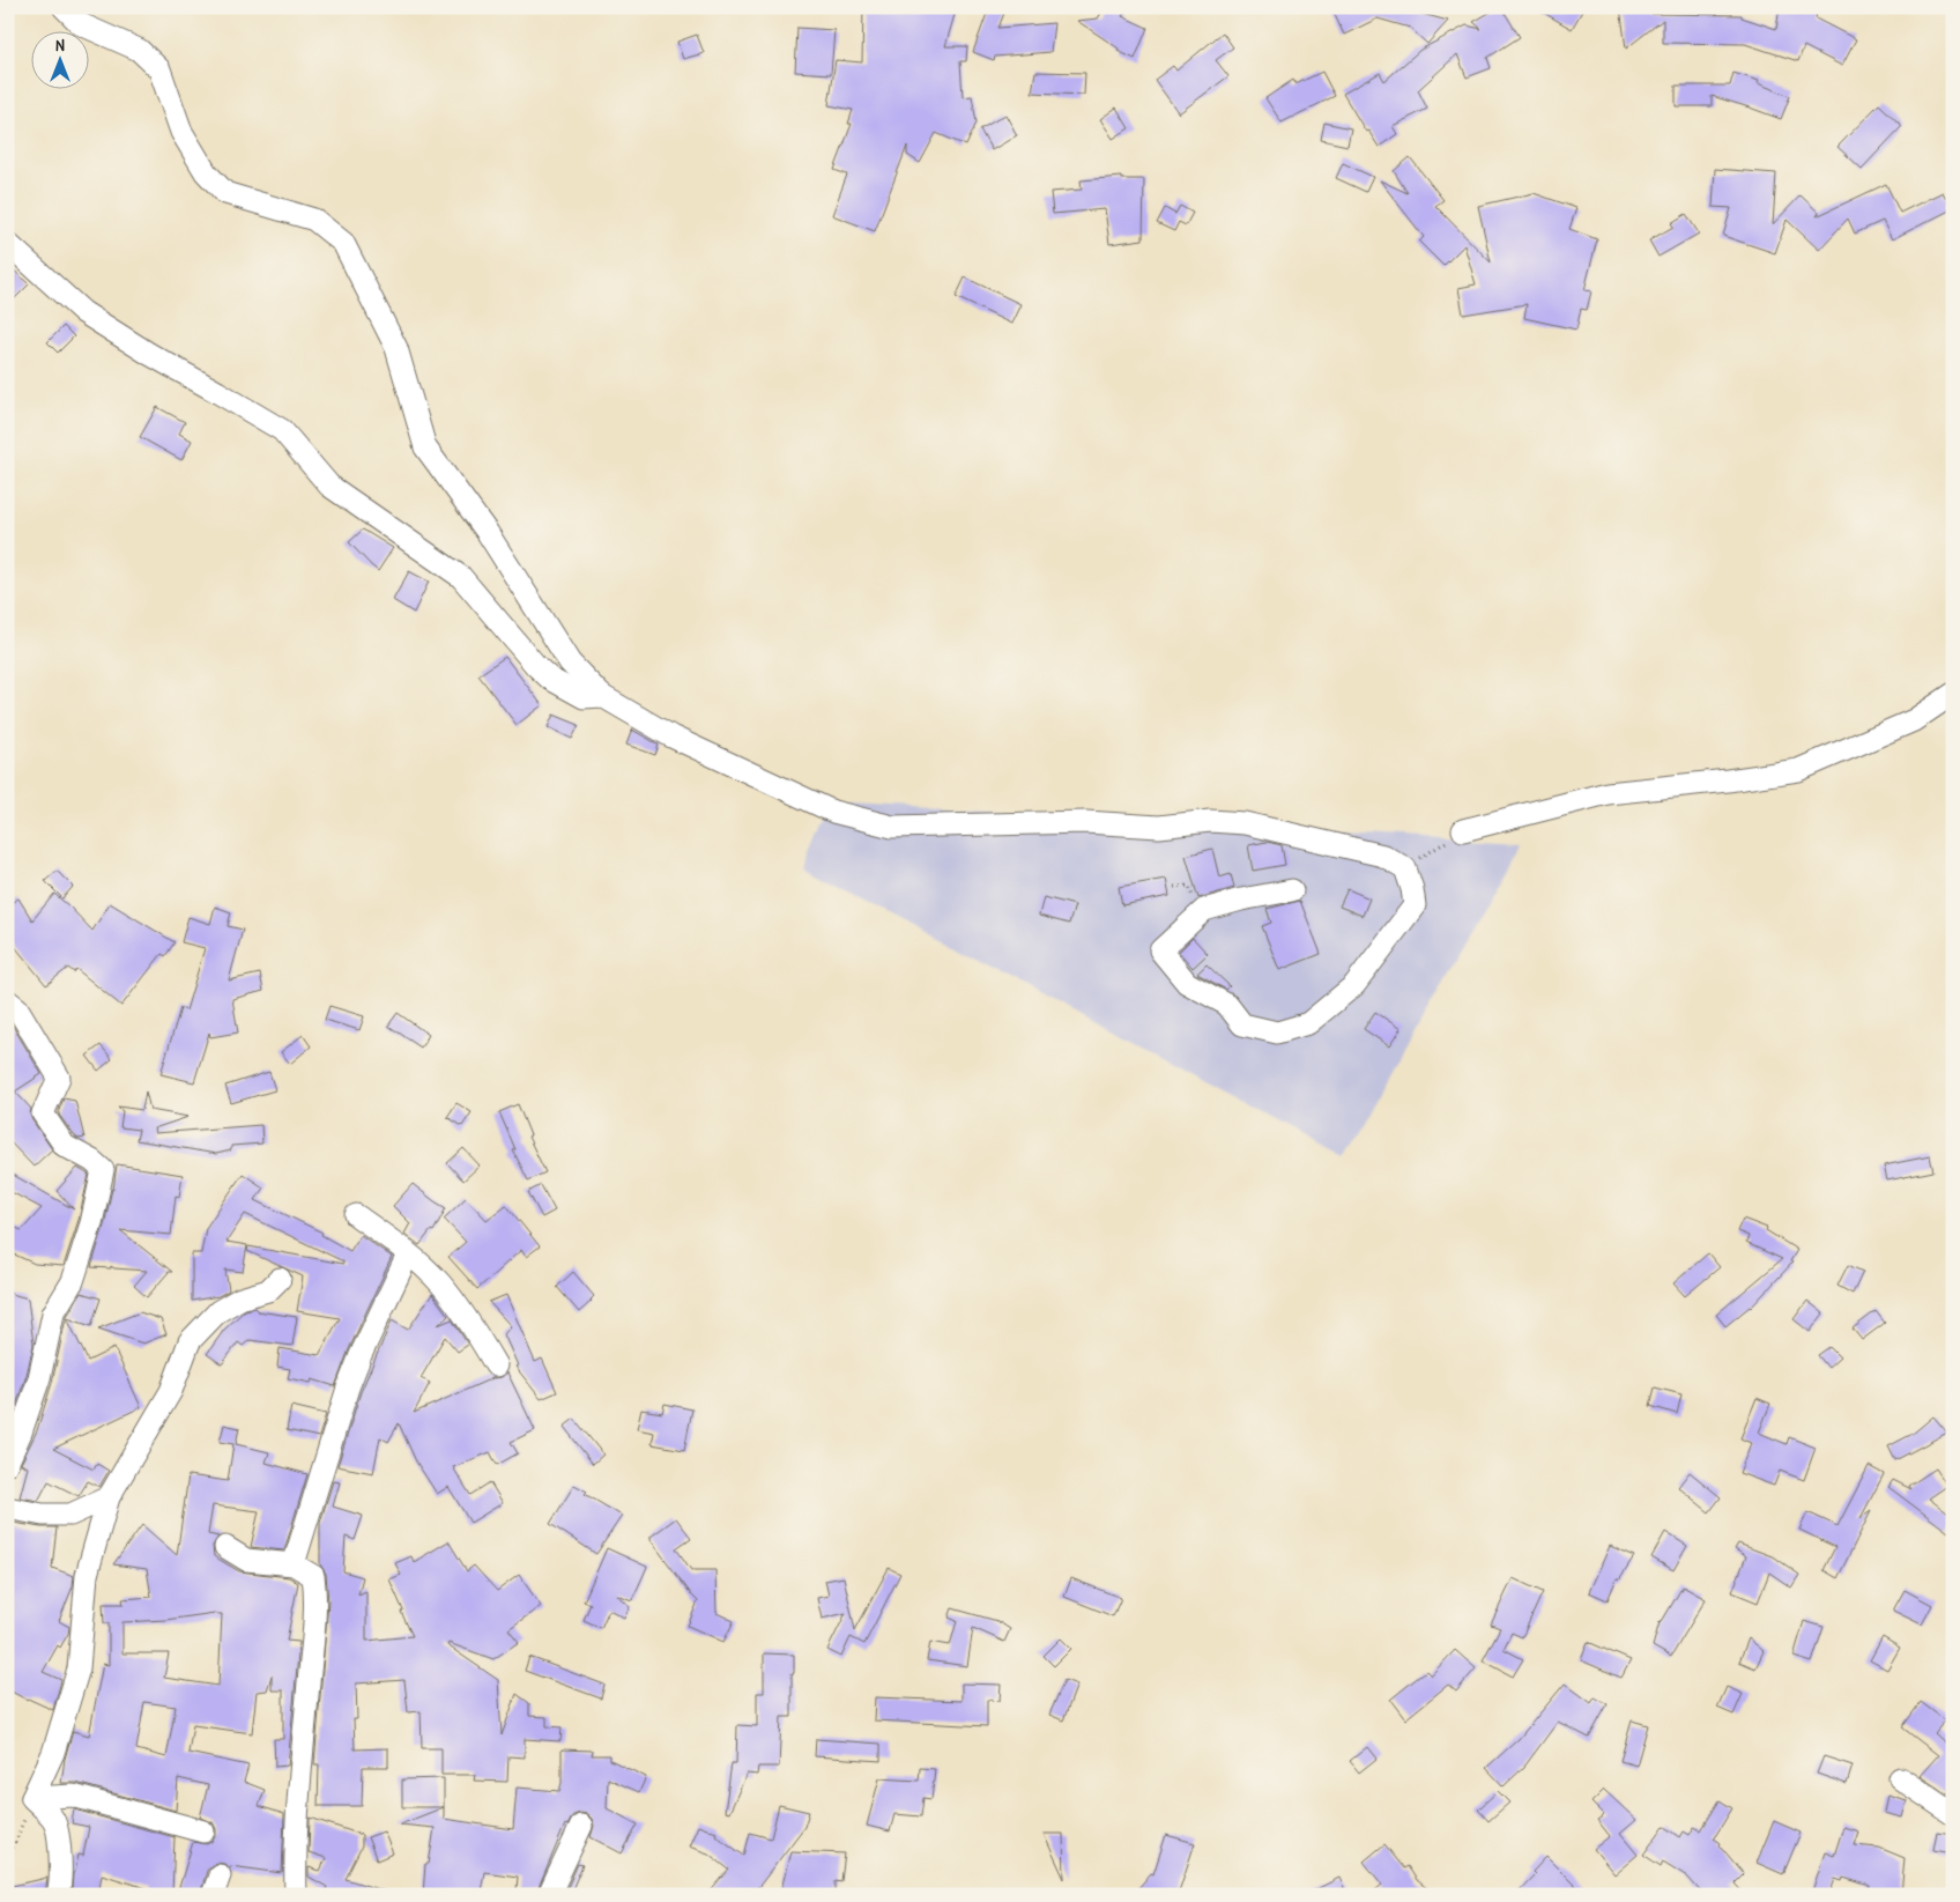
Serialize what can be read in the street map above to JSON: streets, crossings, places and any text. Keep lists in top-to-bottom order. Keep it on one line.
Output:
{"north":"top"}
